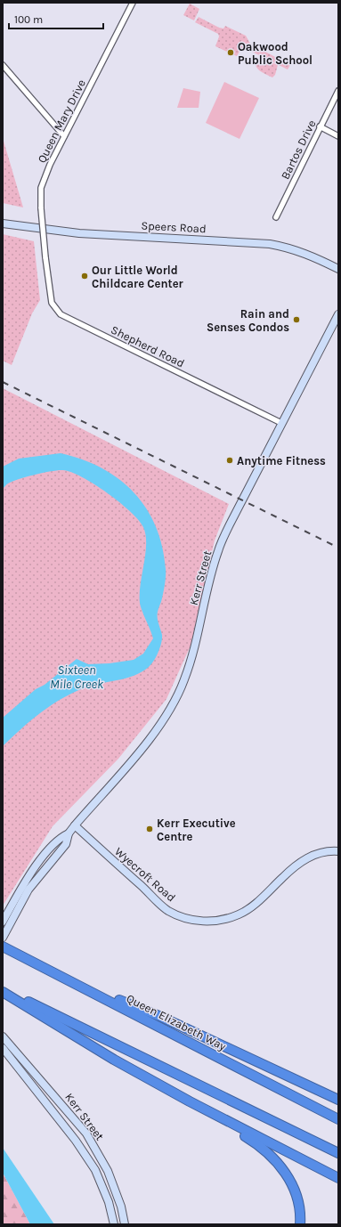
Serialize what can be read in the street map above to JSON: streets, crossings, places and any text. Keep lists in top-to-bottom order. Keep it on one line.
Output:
{"streets":{"highway":["Queen Elizabeth Way"],"main road":["Speers Road","Kerr Street","Wyecroft Road"],"street":["Queen Mary Drive","Bartos Drive","Shepherd Road"]},"crossings":[["Queen Mary Drive","Shepherd Road"],["Shepherd Road","Kerr Street"],["Kerr Street","Wyecroft Road"]],"water":["Sixteen Mile Creek"],"places":["Oakwood Public School","Our Little World Childcare Center","Rain and Senses Condos","Anytime Fitness","Kerr Executive Centre"],"scale_bar":"100 m"}
